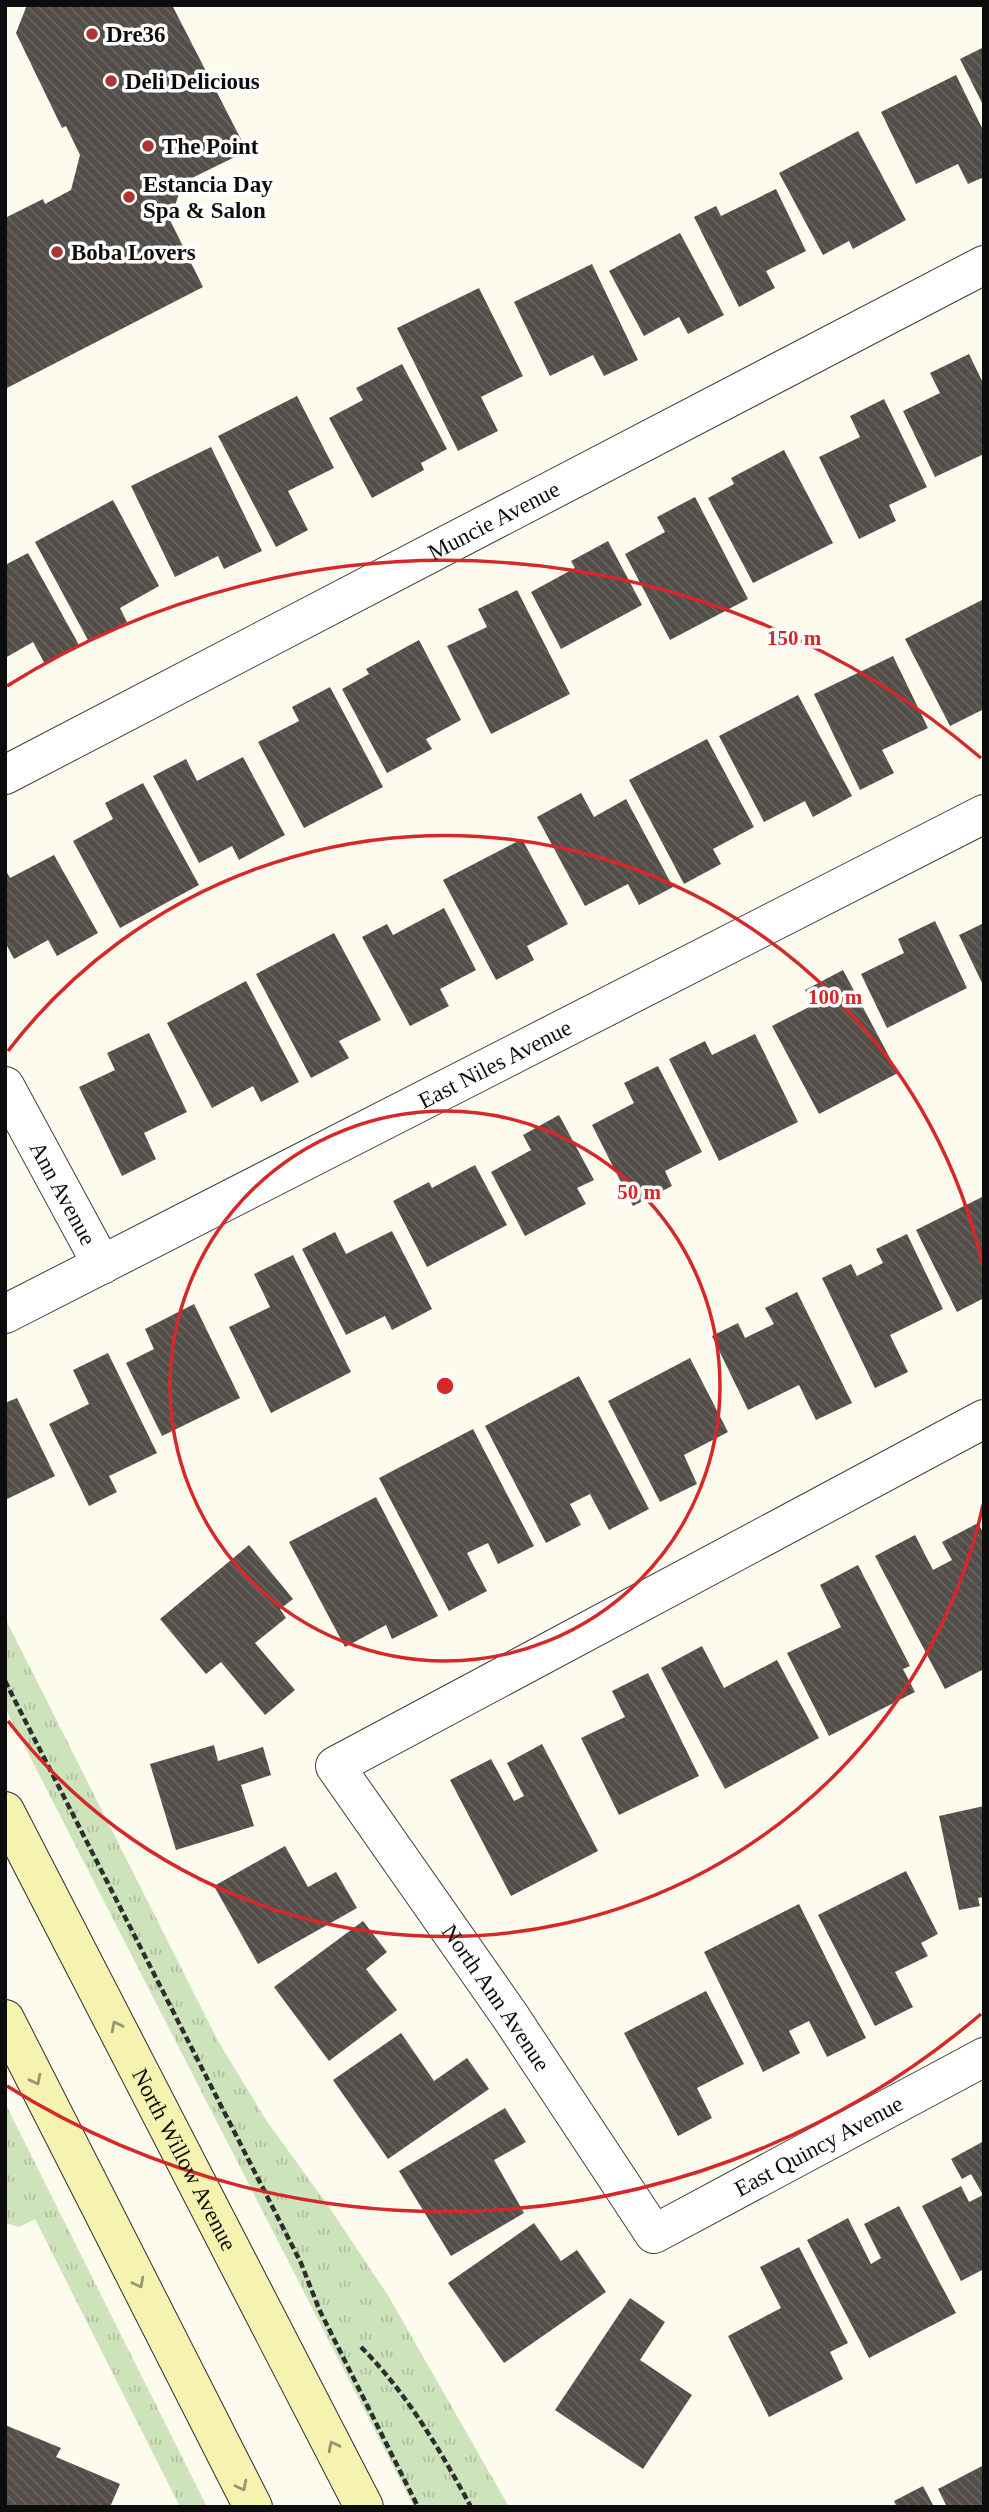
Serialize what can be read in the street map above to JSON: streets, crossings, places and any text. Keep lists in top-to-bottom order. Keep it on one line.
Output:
{"streets":{"main road":["North Willow Avenue"],"street":["Muncie Avenue","East Niles Avenue","Ann Avenue","North Ann Avenue","East Quincy Avenue"]},"crossings":[["East Niles Avenue","Ann Avenue"],["North Ann Avenue","East Quincy Avenue"]],"places":["Dre36","Deli Delicious","The Point","Estancia Day Spa & Salon","Boba Lovers"],"rings":["150 m","100 m","50 m"]}
